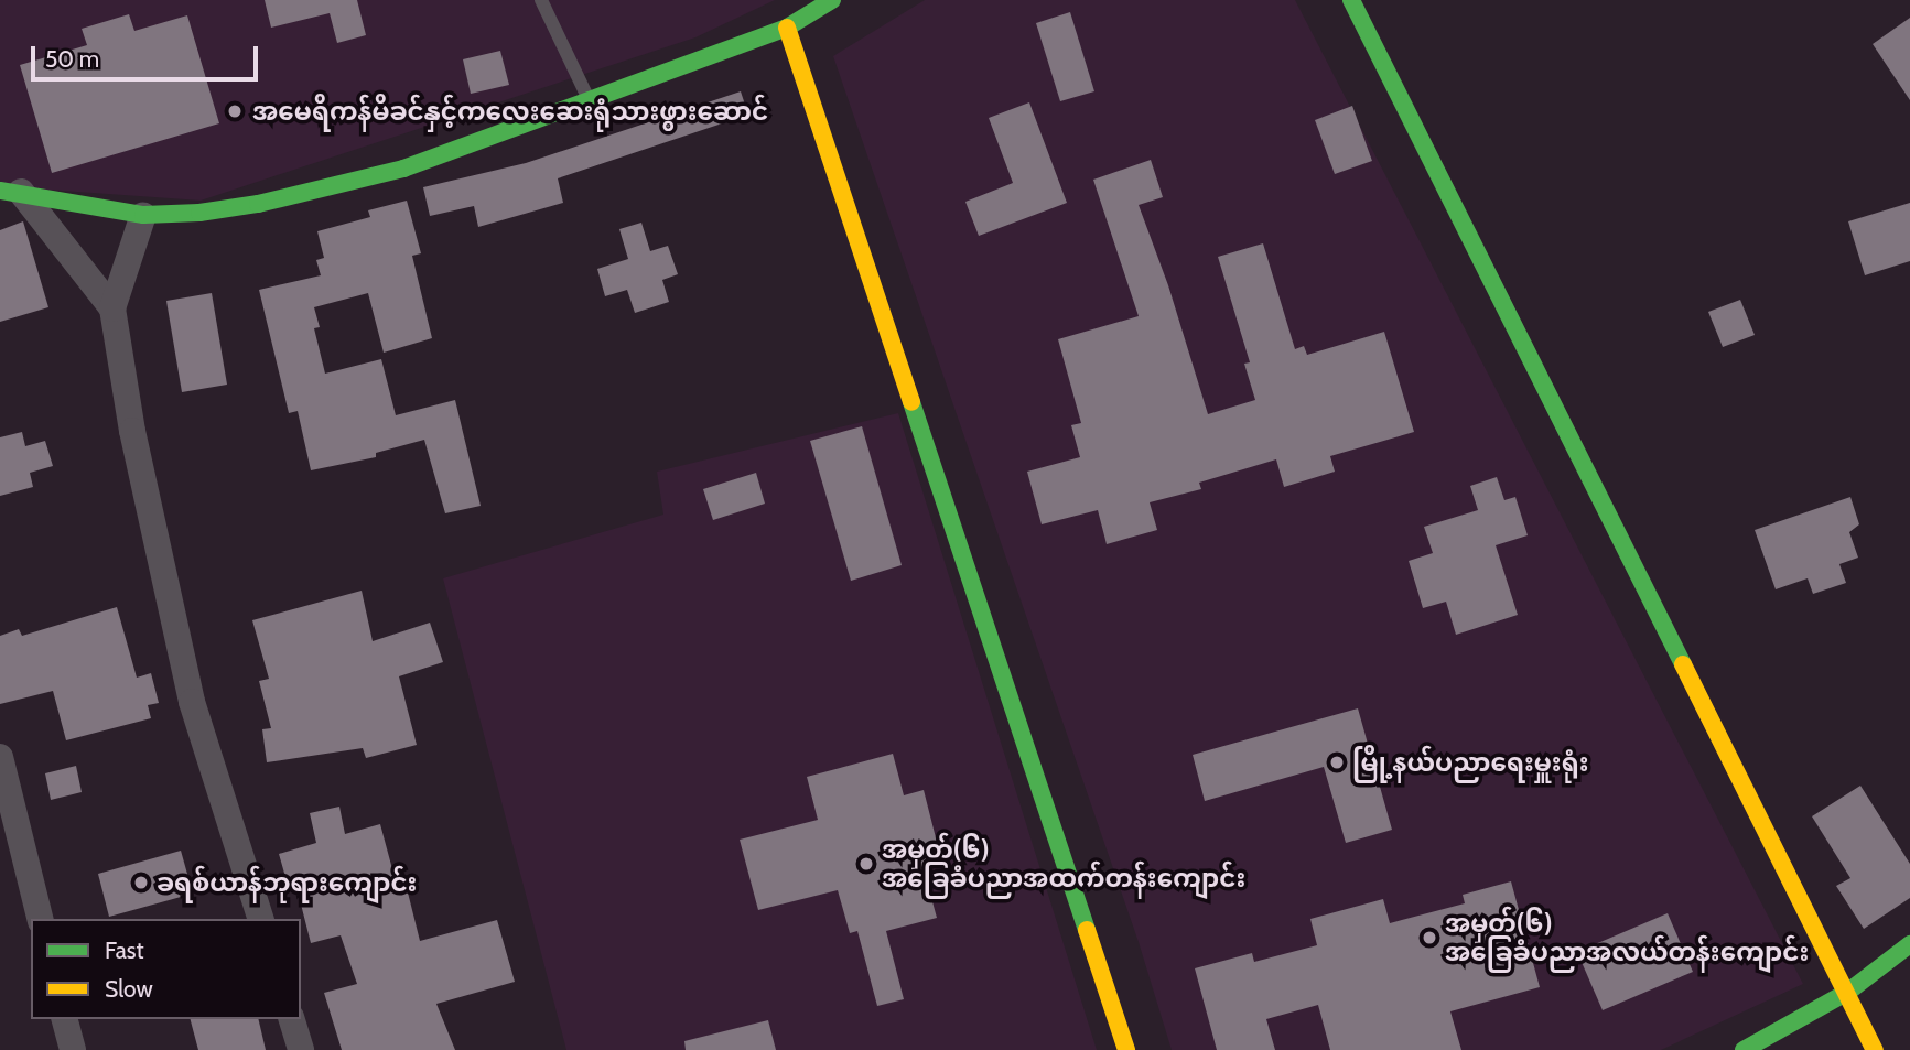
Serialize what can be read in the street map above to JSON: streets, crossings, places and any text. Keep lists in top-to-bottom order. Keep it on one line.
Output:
{"places":["အမေရိကန်မိခင်နှင့်ကလေးဆေးရုံသားဖွားဆောင်","မြို့နယ်ပညာရေးမှူးရုံး","အမှတ်(၆) အခြေခံပညာအထက်တန်းကျောင်း","ခရစ်ယာန်ဘုရားကျောင်း","အမှတ်(၆) အခြေခံပညာအလယ်တန်းကျောင်း"],"legend":["Fast","Slow"],"scale_bar":"50 m"}
